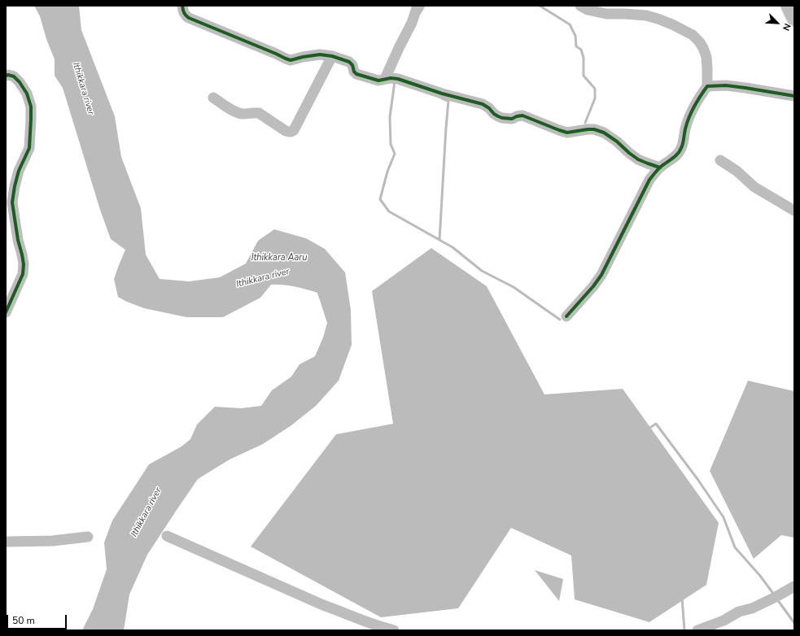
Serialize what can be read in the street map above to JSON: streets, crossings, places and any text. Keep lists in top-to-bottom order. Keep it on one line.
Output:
{"water":["Ithikkara river","Ithikkara Aaru"],"scale_bar":"50 m","north":"bottom right"}
